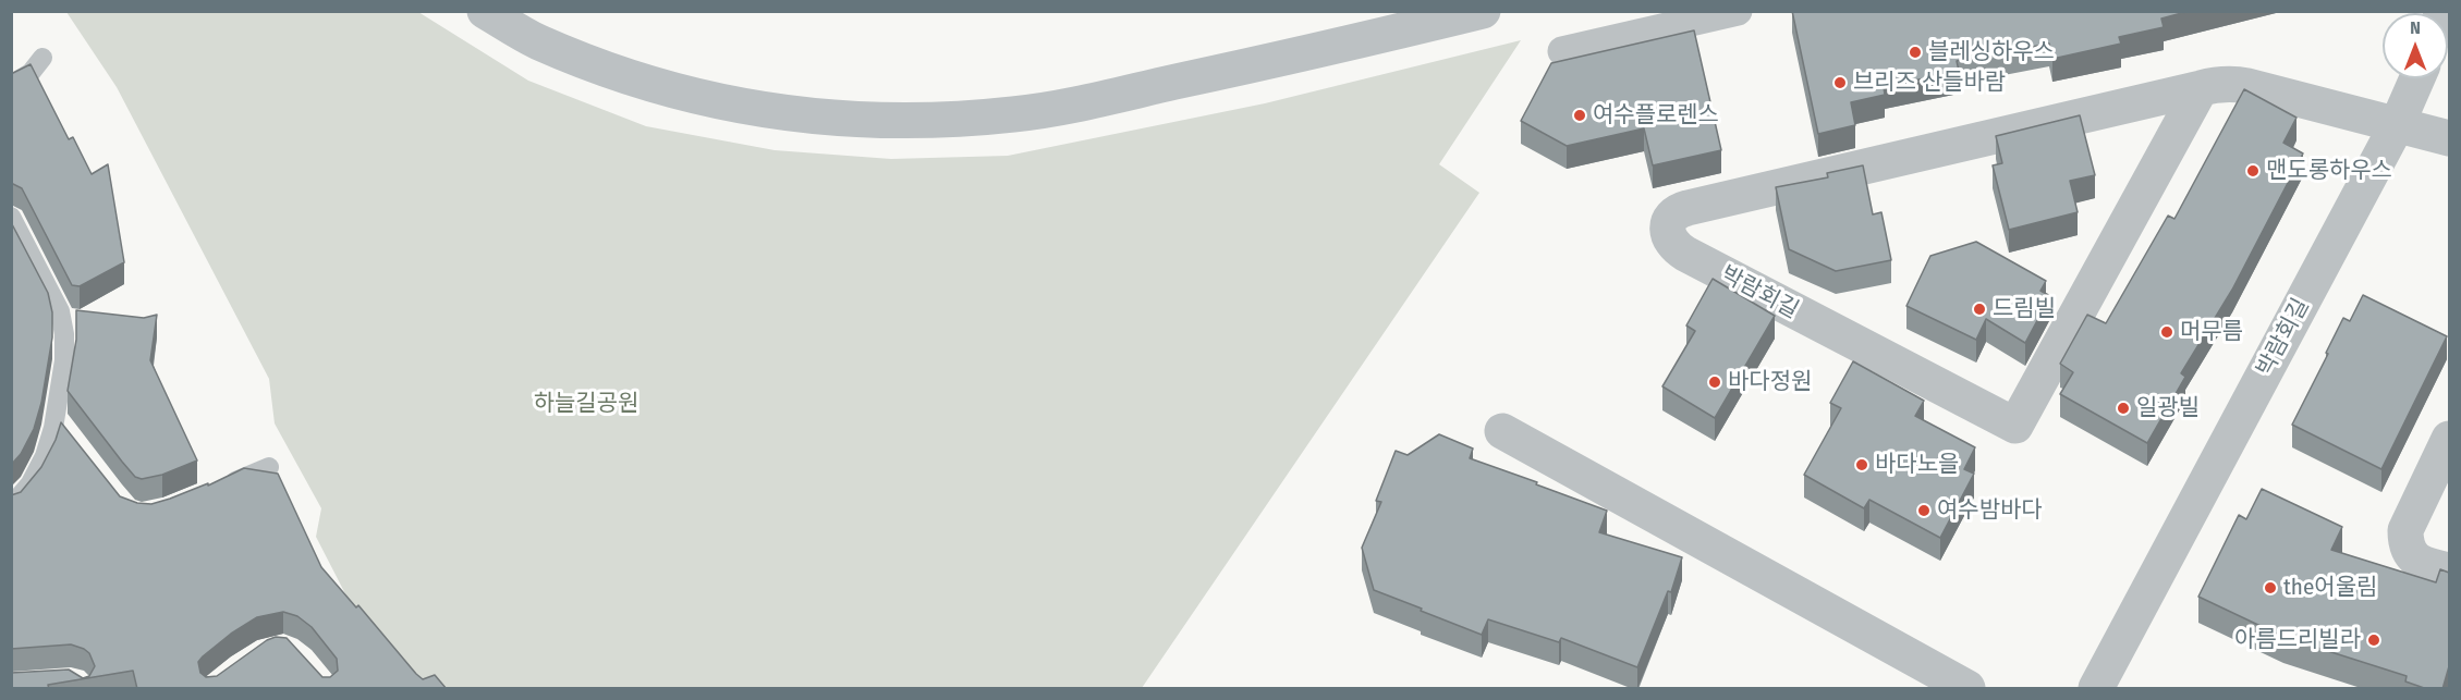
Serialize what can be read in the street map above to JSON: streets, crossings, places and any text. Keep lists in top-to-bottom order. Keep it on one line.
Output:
{"streets":{"street":["박람회길"]},"parks":["하늘길공원"],"places":["블레싱하우스","브리즈 산들바람","여수플로렌스","맨도롱하우스","드림빌","머무름","바다정원","일광빌","바다노을","여수밤바다","the어울림","아름드리빌라"],"north":"top"}
